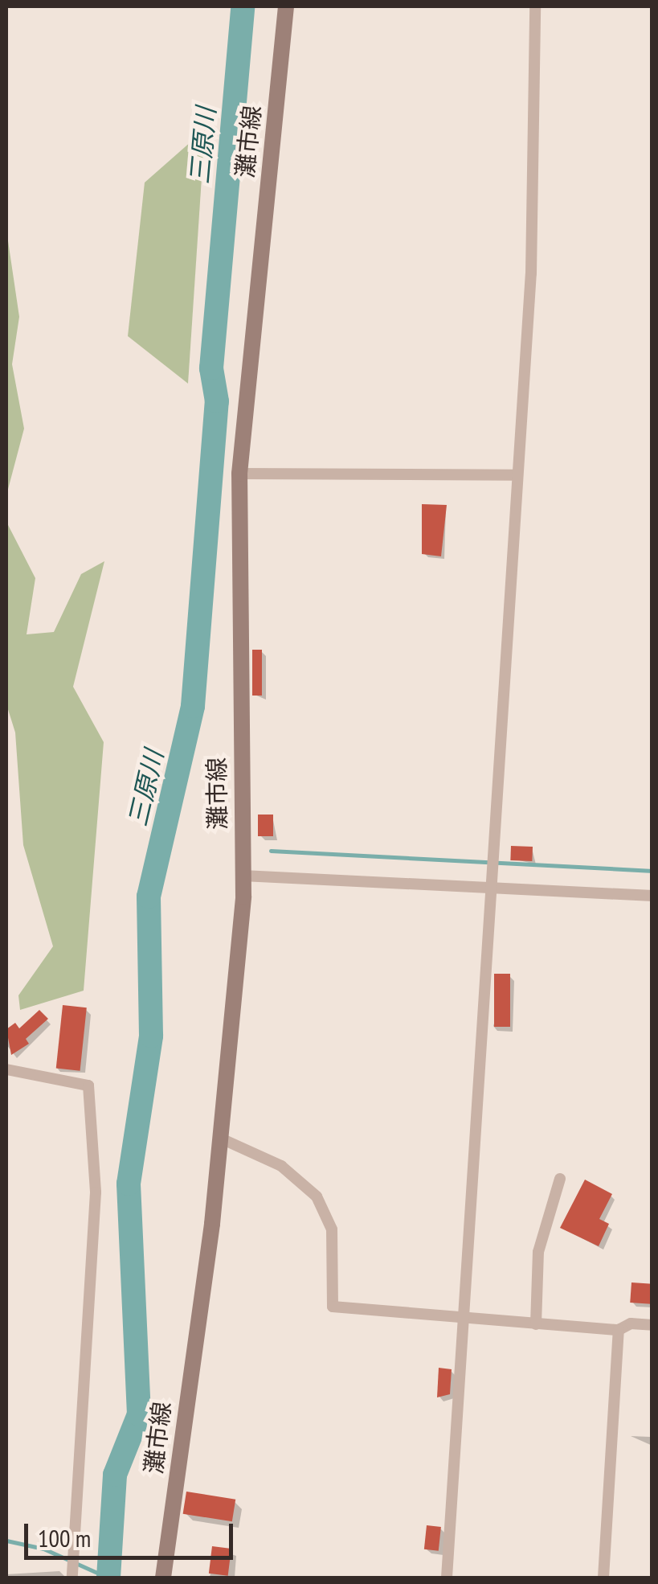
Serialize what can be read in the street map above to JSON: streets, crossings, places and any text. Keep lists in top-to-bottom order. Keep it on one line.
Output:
{"streets":{"main road":["灘市線"]},"water":["三原川"],"scale_bar":"100 m"}
